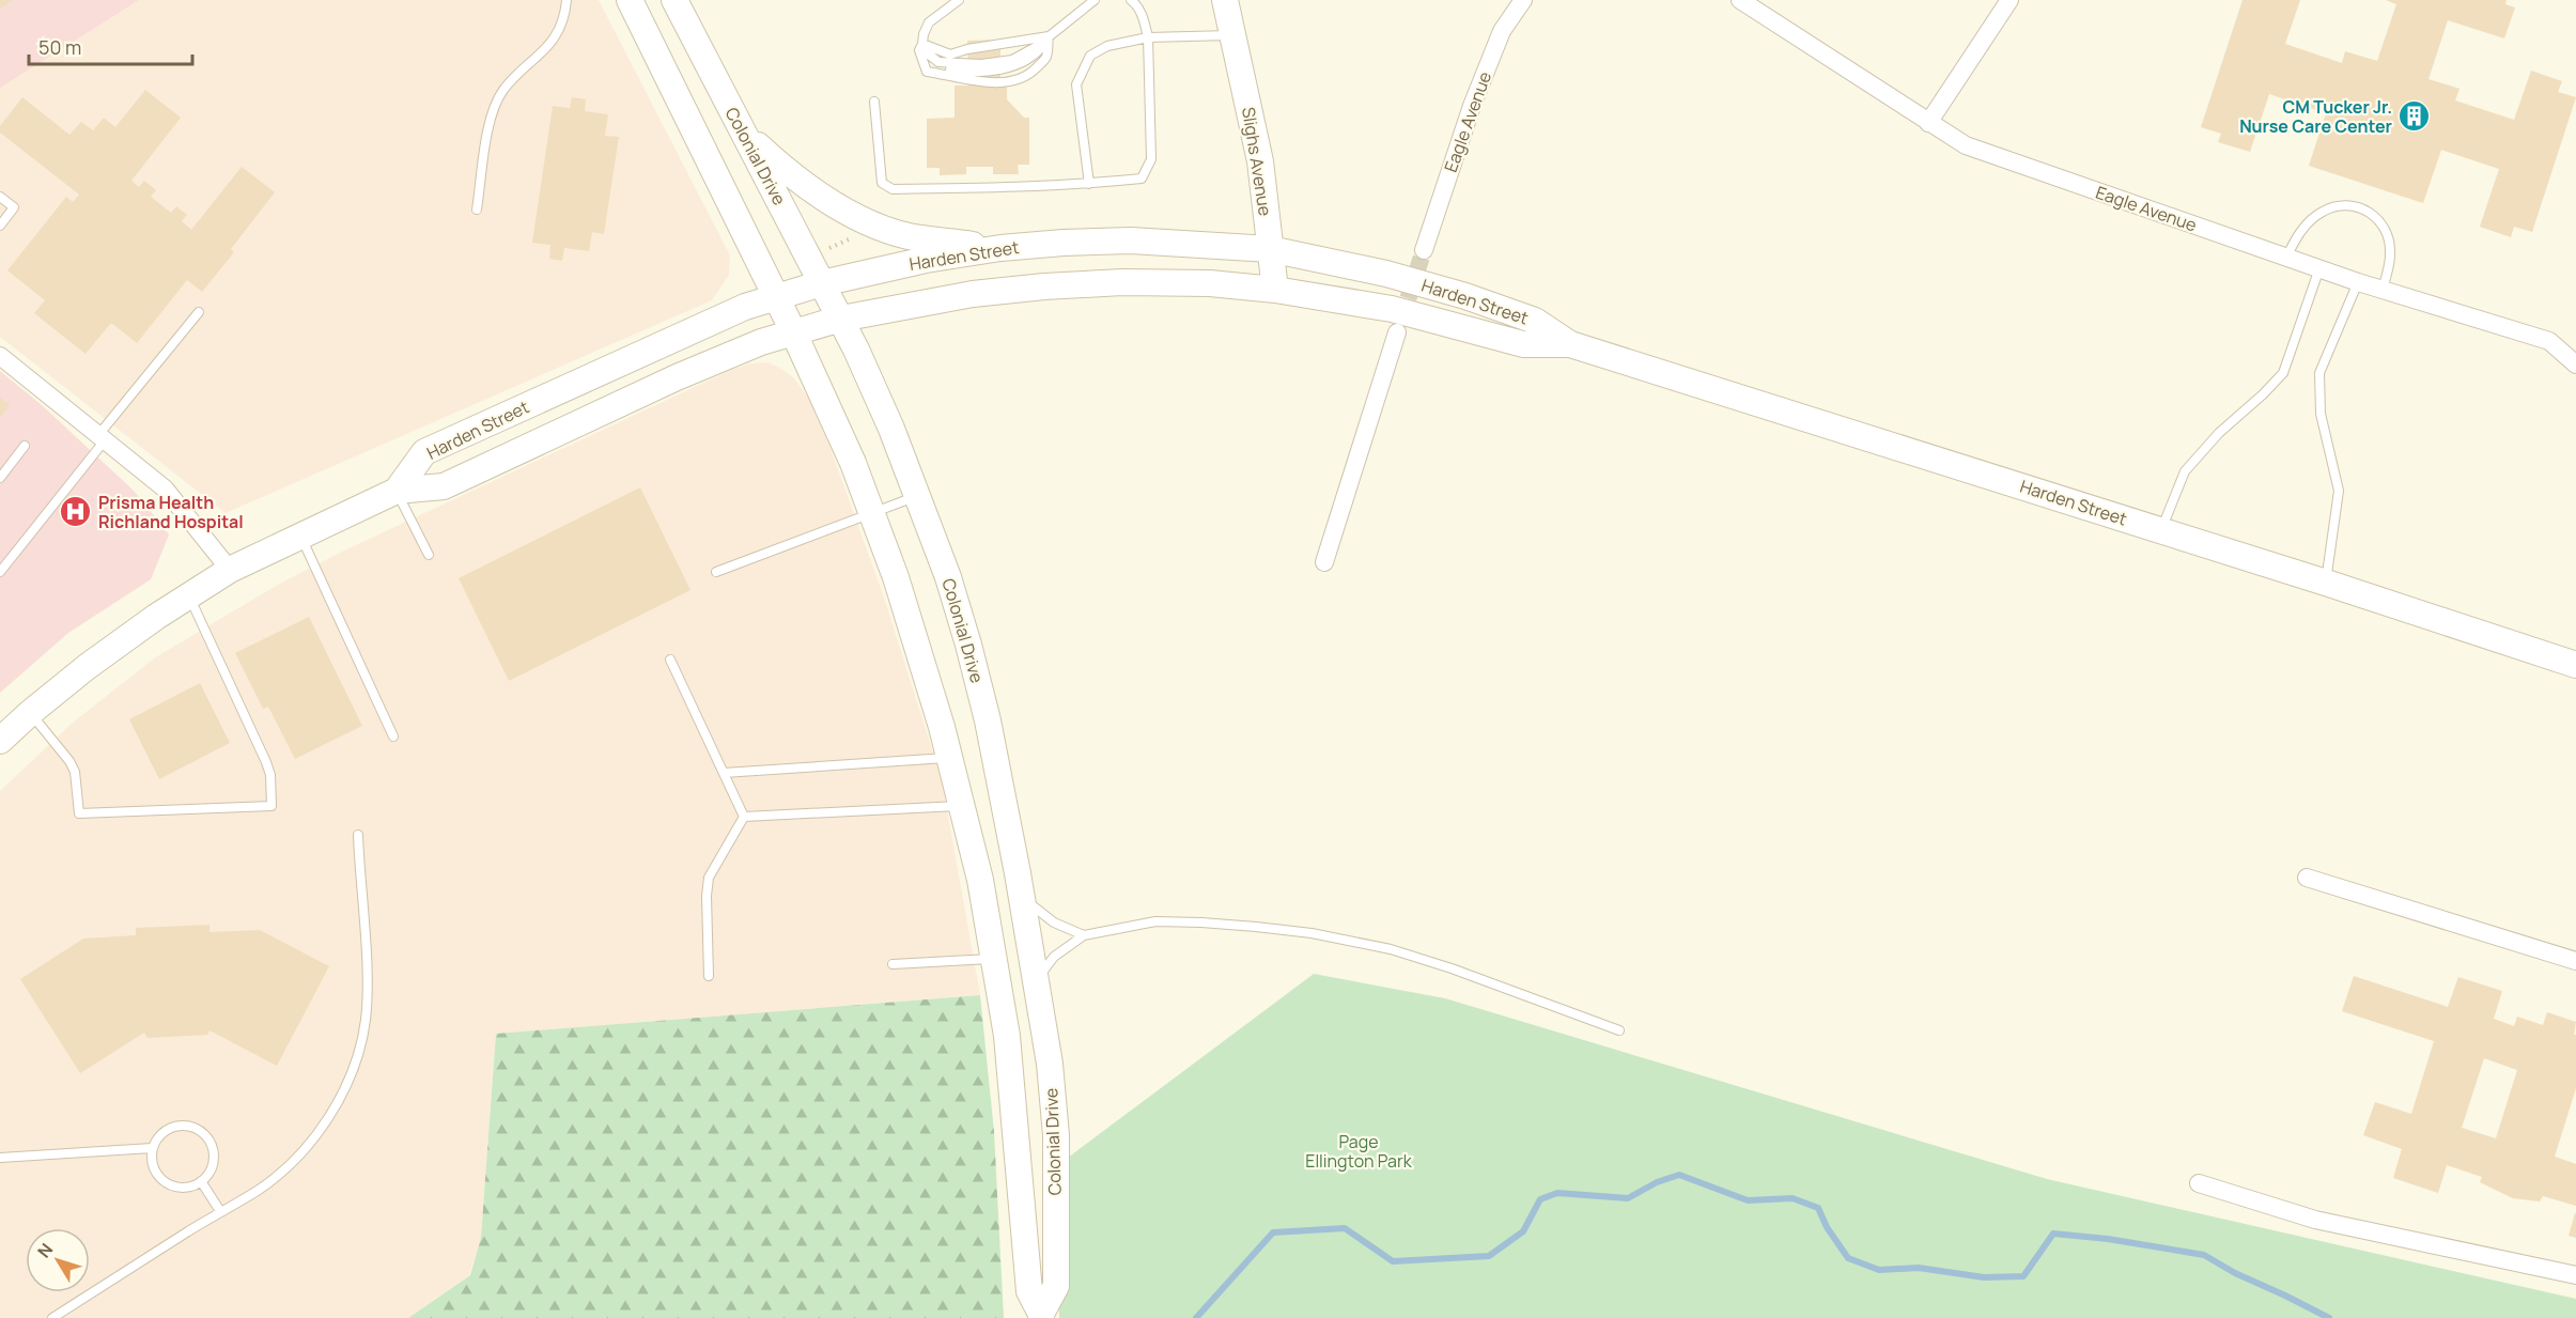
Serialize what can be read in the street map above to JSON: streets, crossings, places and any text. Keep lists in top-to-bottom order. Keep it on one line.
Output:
{"streets":{"main road":["Colonial Drive","Slighs Avenue","Harden Street"],"street":["Eagle Avenue"]},"crossings":[["Colonial Drive","Harden Street"],["Slighs Avenue","Harden Street"]],"parks":["Page Ellington Park"],"places":{"building":["CM Tucker Jr. Nurse Care Center"],"hospital":["Prisma Health Richland Hospital"]},"scale_bar":"50 m","north":"top left"}
